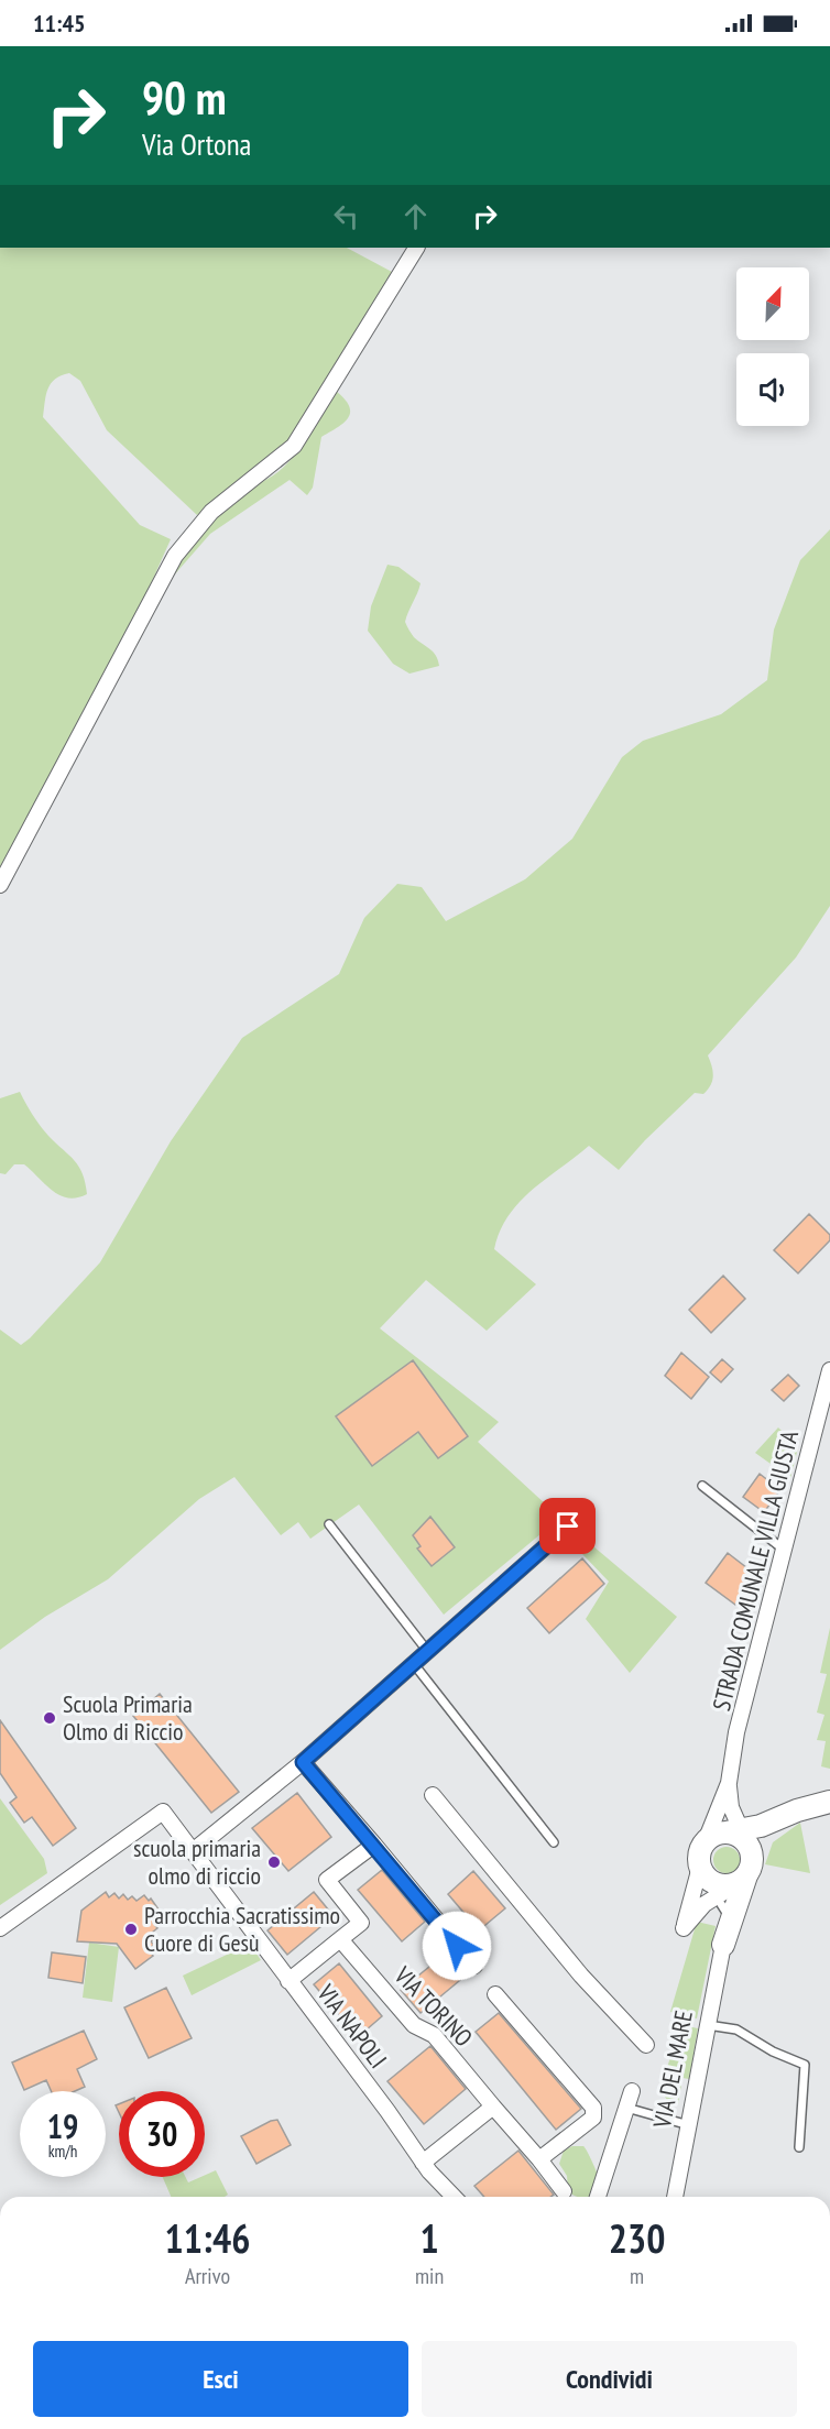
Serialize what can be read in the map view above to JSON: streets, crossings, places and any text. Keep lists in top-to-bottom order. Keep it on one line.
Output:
{"streets":{"street":["STRADA COMUNALE VILLA GIUSTA","VIA TORINO","VIA NAPOLI","VIA DEL MARE"]},"places":["Scuola Primaria Olmo di Riccio","scuola primaria olmo di riccio","Parrocchia Sacratissimo Cuore di Gesù"],"north":"top right","page":{"status":"11:45","turn":["90 m","Via Ortona"],"speed":"19 km/h","limit":"30","eta":["11:46","Arrivo","1","min","230","m"],"buttons":["Esci","Condividi"]}}
